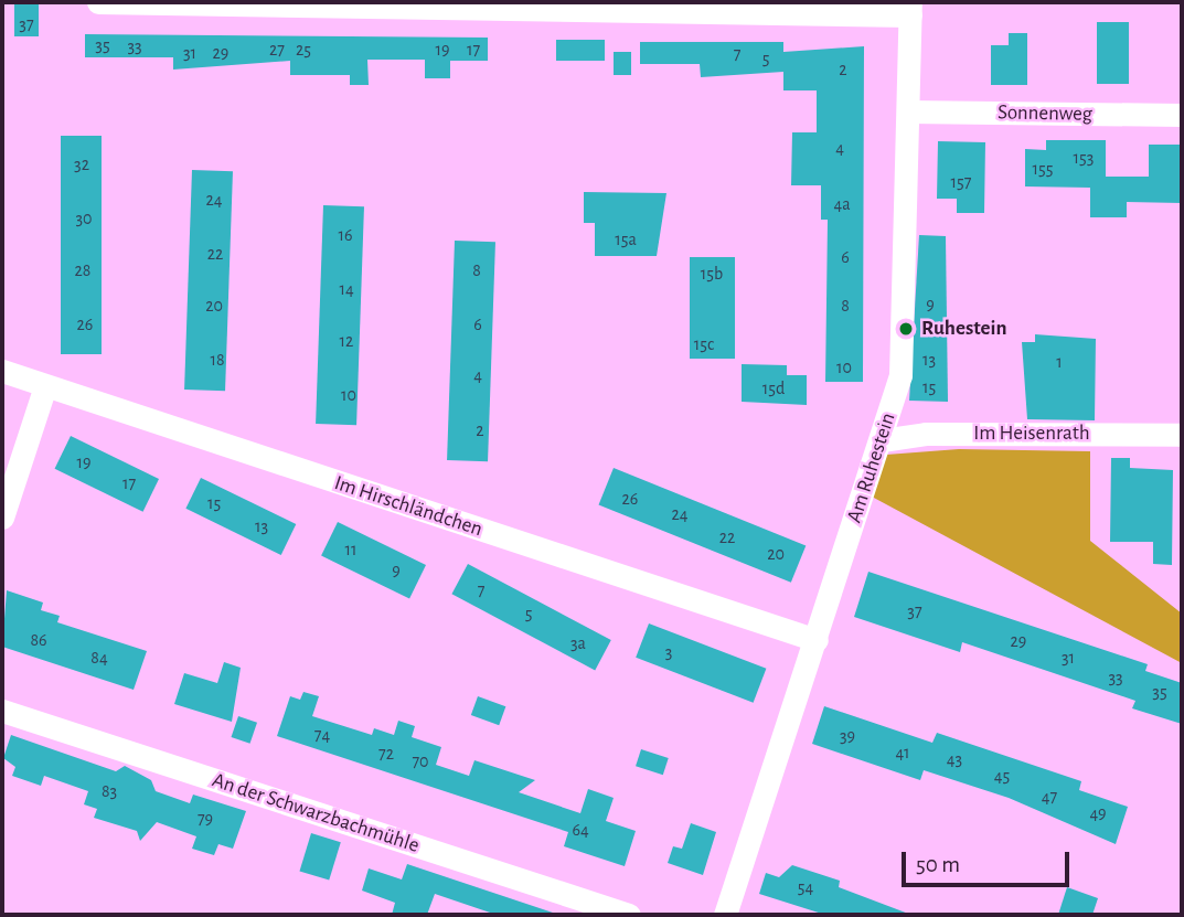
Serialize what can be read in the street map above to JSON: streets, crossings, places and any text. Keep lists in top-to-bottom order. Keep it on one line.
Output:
{"streets":{"street":["Sonnenweg","Im Heisenrath","Am Ruhestein","Im Hirschländchen","An der Schwarzbachmühle"]},"crossings":[["Sonnenweg","Am Ruhestein"],["Im Heisenrath","Am Ruhestein"],["Am Ruhestein","Im Hirschländchen"]],"places":["Ruhestein"],"house_numbers":["37","35","33","27","25","19","17","31","29","7","5","2","4","153","32","155","157","24","4a","30","16","15a","22","6","28","8","15b","14","9","20","8","26","6","12","15c","18","13","1","10","4","15","15d","10","2","19","17","26","15","24","13","22","11","20","9","7","37","5","86","29","3a","3","84","31","33","35","74","39","41","72","43","70","45","83","47","49","79","64","54"],"scale_bar":"50 m"}
